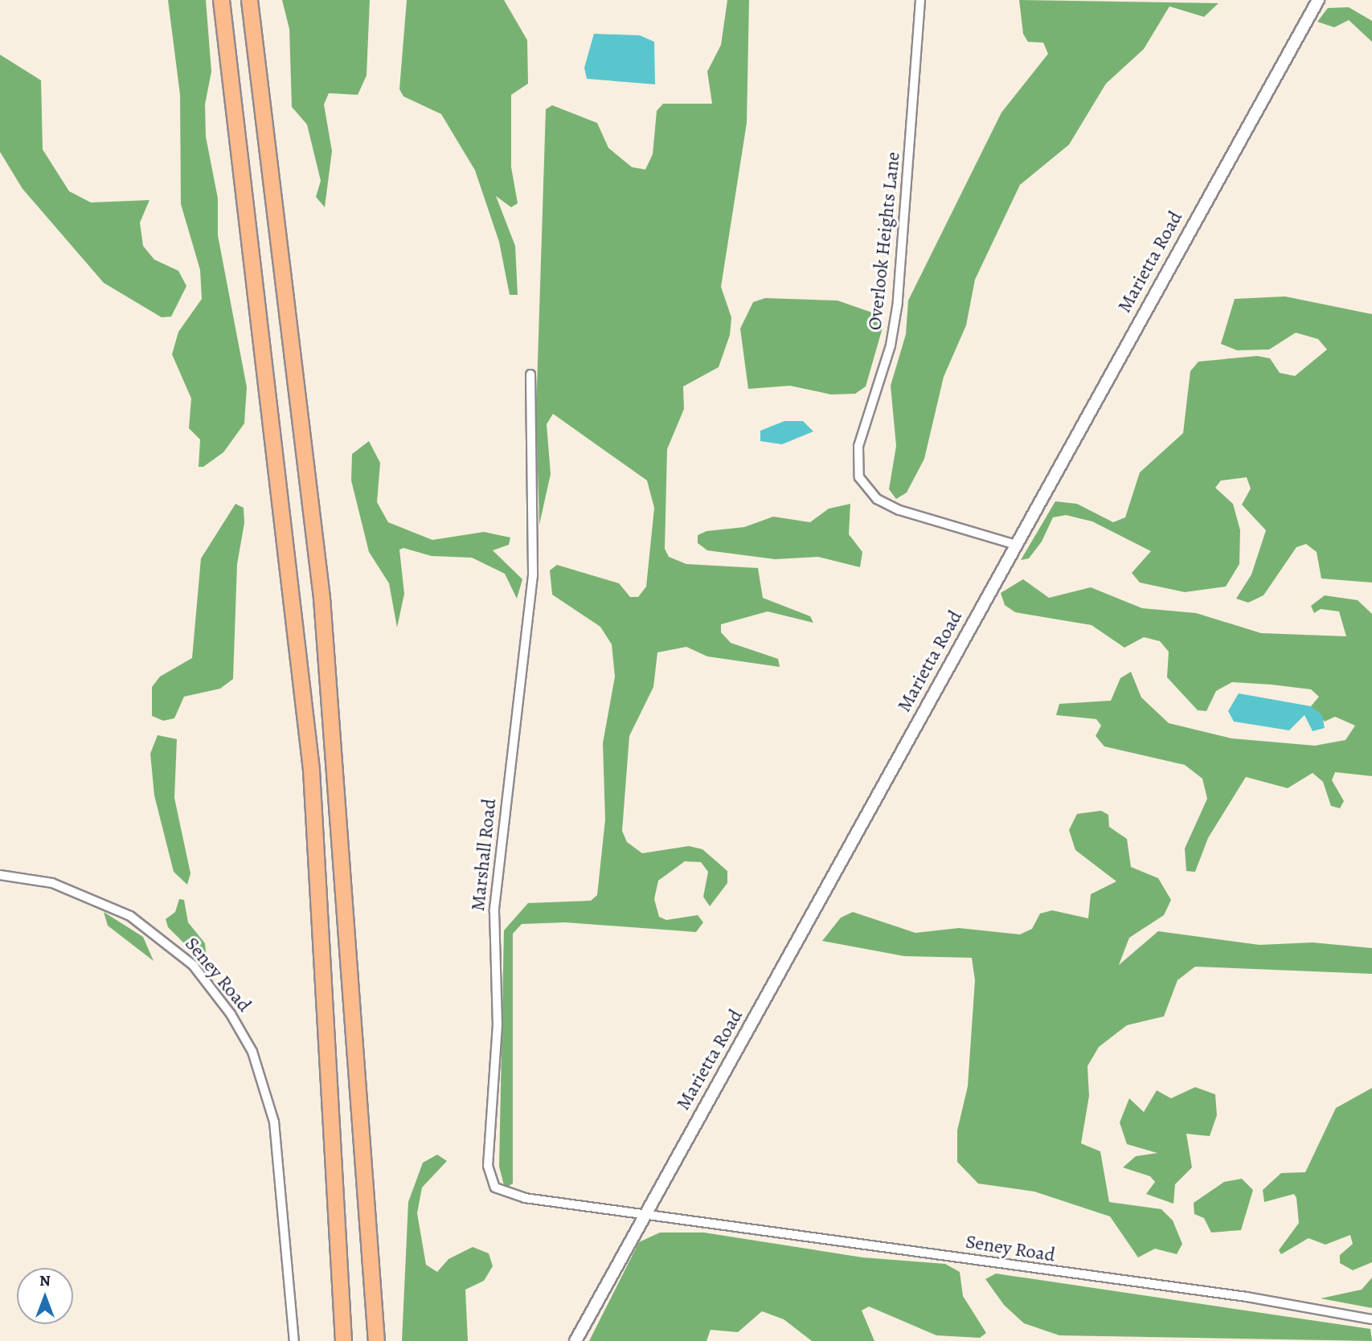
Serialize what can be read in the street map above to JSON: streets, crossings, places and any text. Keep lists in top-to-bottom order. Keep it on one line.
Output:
{"streets":{"street":["Overlook Heights Lane","Marietta Road","Marshall Road","Seney Road"]},"crossings":[["Overlook Heights Lane","Marietta Road"],["Marietta Road","Marshall Road"],["Marietta Road","Seney Road"],["Marshall Road","Seney Road"]],"north":"top"}
